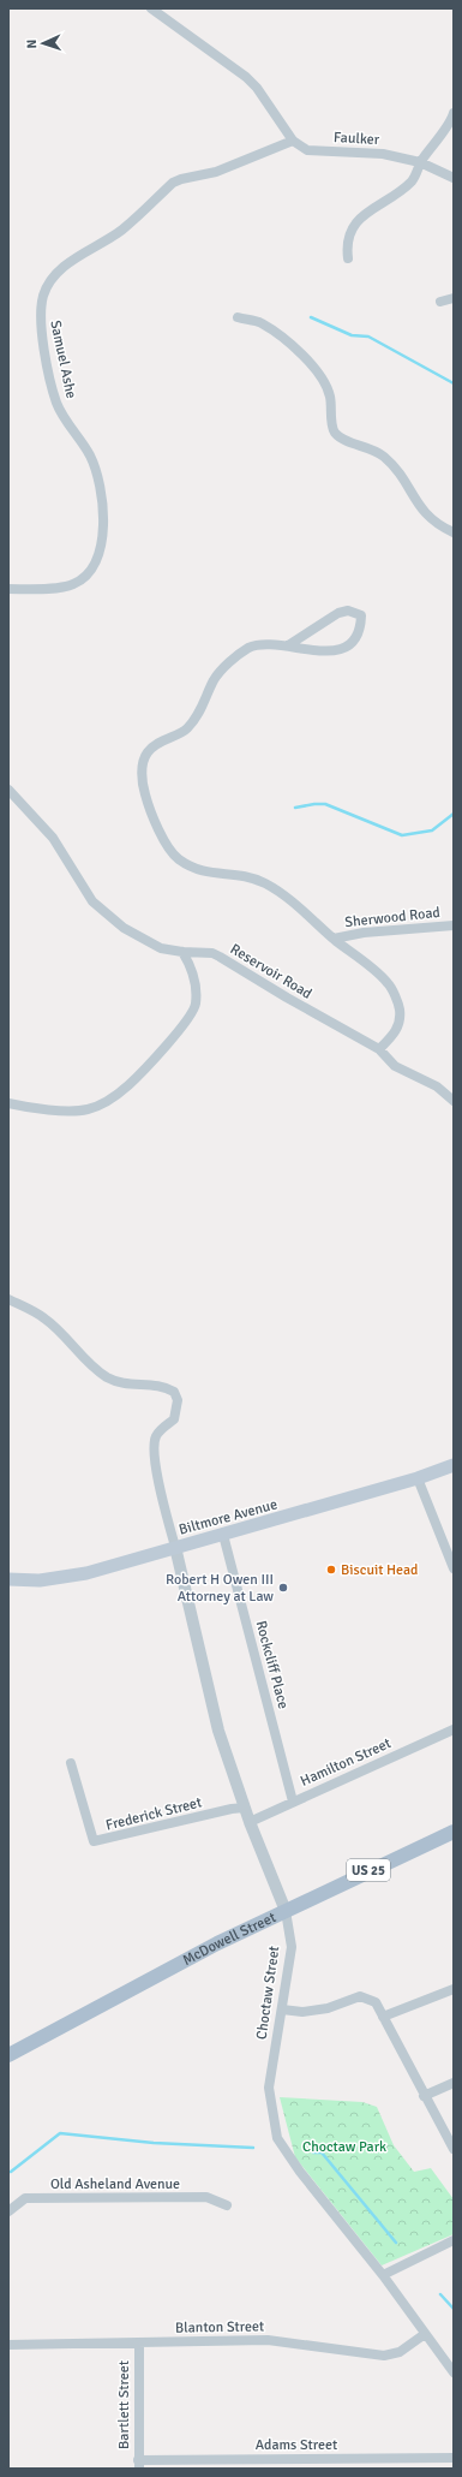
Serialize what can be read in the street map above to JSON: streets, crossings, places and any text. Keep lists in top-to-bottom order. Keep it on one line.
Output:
{"streets":{"main road":["Biltmore Avenue","US 25","McDowell Street"],"street":["Faulker","Samuel Ashe","Sherwood Road","Reservoir Road","Rockcliff Place","Hamilton Street","Frederick Street","Choctaw Street","Old Asheland Avenue","Blanton Street","Bartlett Street","Adams Street"]},"crossings":[["Faulker","Samuel Ashe"],["Sherwood Road","Reservoir Road"],["Biltmore Avenue","Rockcliff Place"],["Biltmore Avenue","Choctaw Street"],["Rockcliff Place","Hamilton Street"],["Hamilton Street","Choctaw Street"],["Frederick Street","Choctaw Street"],["McDowell Street","Choctaw Street"],["Choctaw Street","Blanton Street"],["Blanton Street","Bartlett Street"],["Bartlett Street","Adams Street"]],"parks":["Choctaw Park"],"places":["Biscuit Head","Robert H Owen III Attorney at Law"],"north":"left"}
